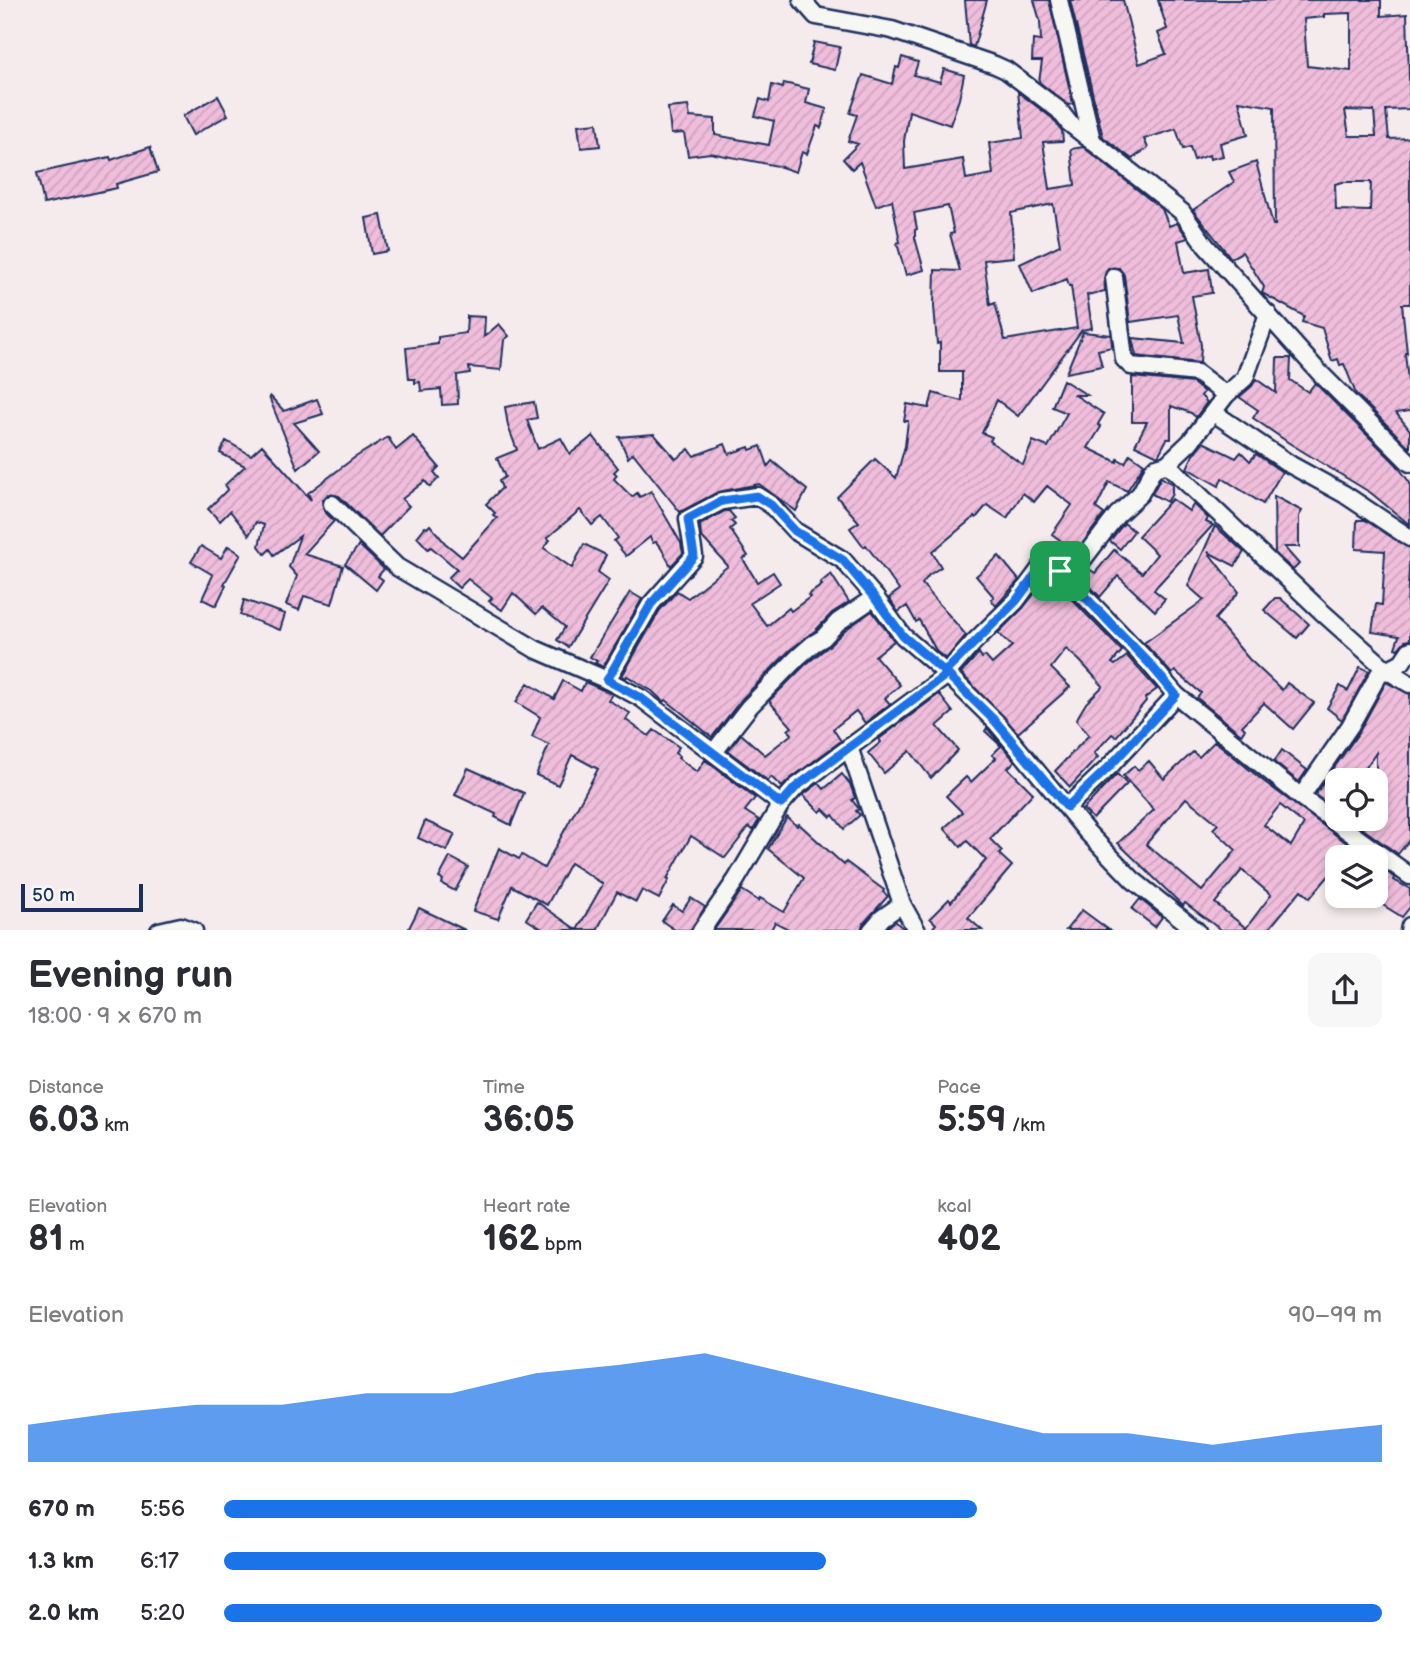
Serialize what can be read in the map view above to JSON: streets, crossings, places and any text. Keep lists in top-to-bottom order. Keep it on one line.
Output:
{"scale_bar":"50 m","page":{"scale":"50 m","heading":["Evening run","18:00 · 9 × 670 m"],"stats":[["Distance","6.03 km"],["Time","36:05"],["Pace","5:59 /km"],["Elevation","81 m"],["Heart rate","162 bpm"],["kcal","402"]],"chart":["Elevation","90–99 m"],"list":[{"name":"670 m","note":"5:56"},{"name":"1.3 km","note":"6:17"},{"name":"2.0 km","note":"5:20"}]}}
